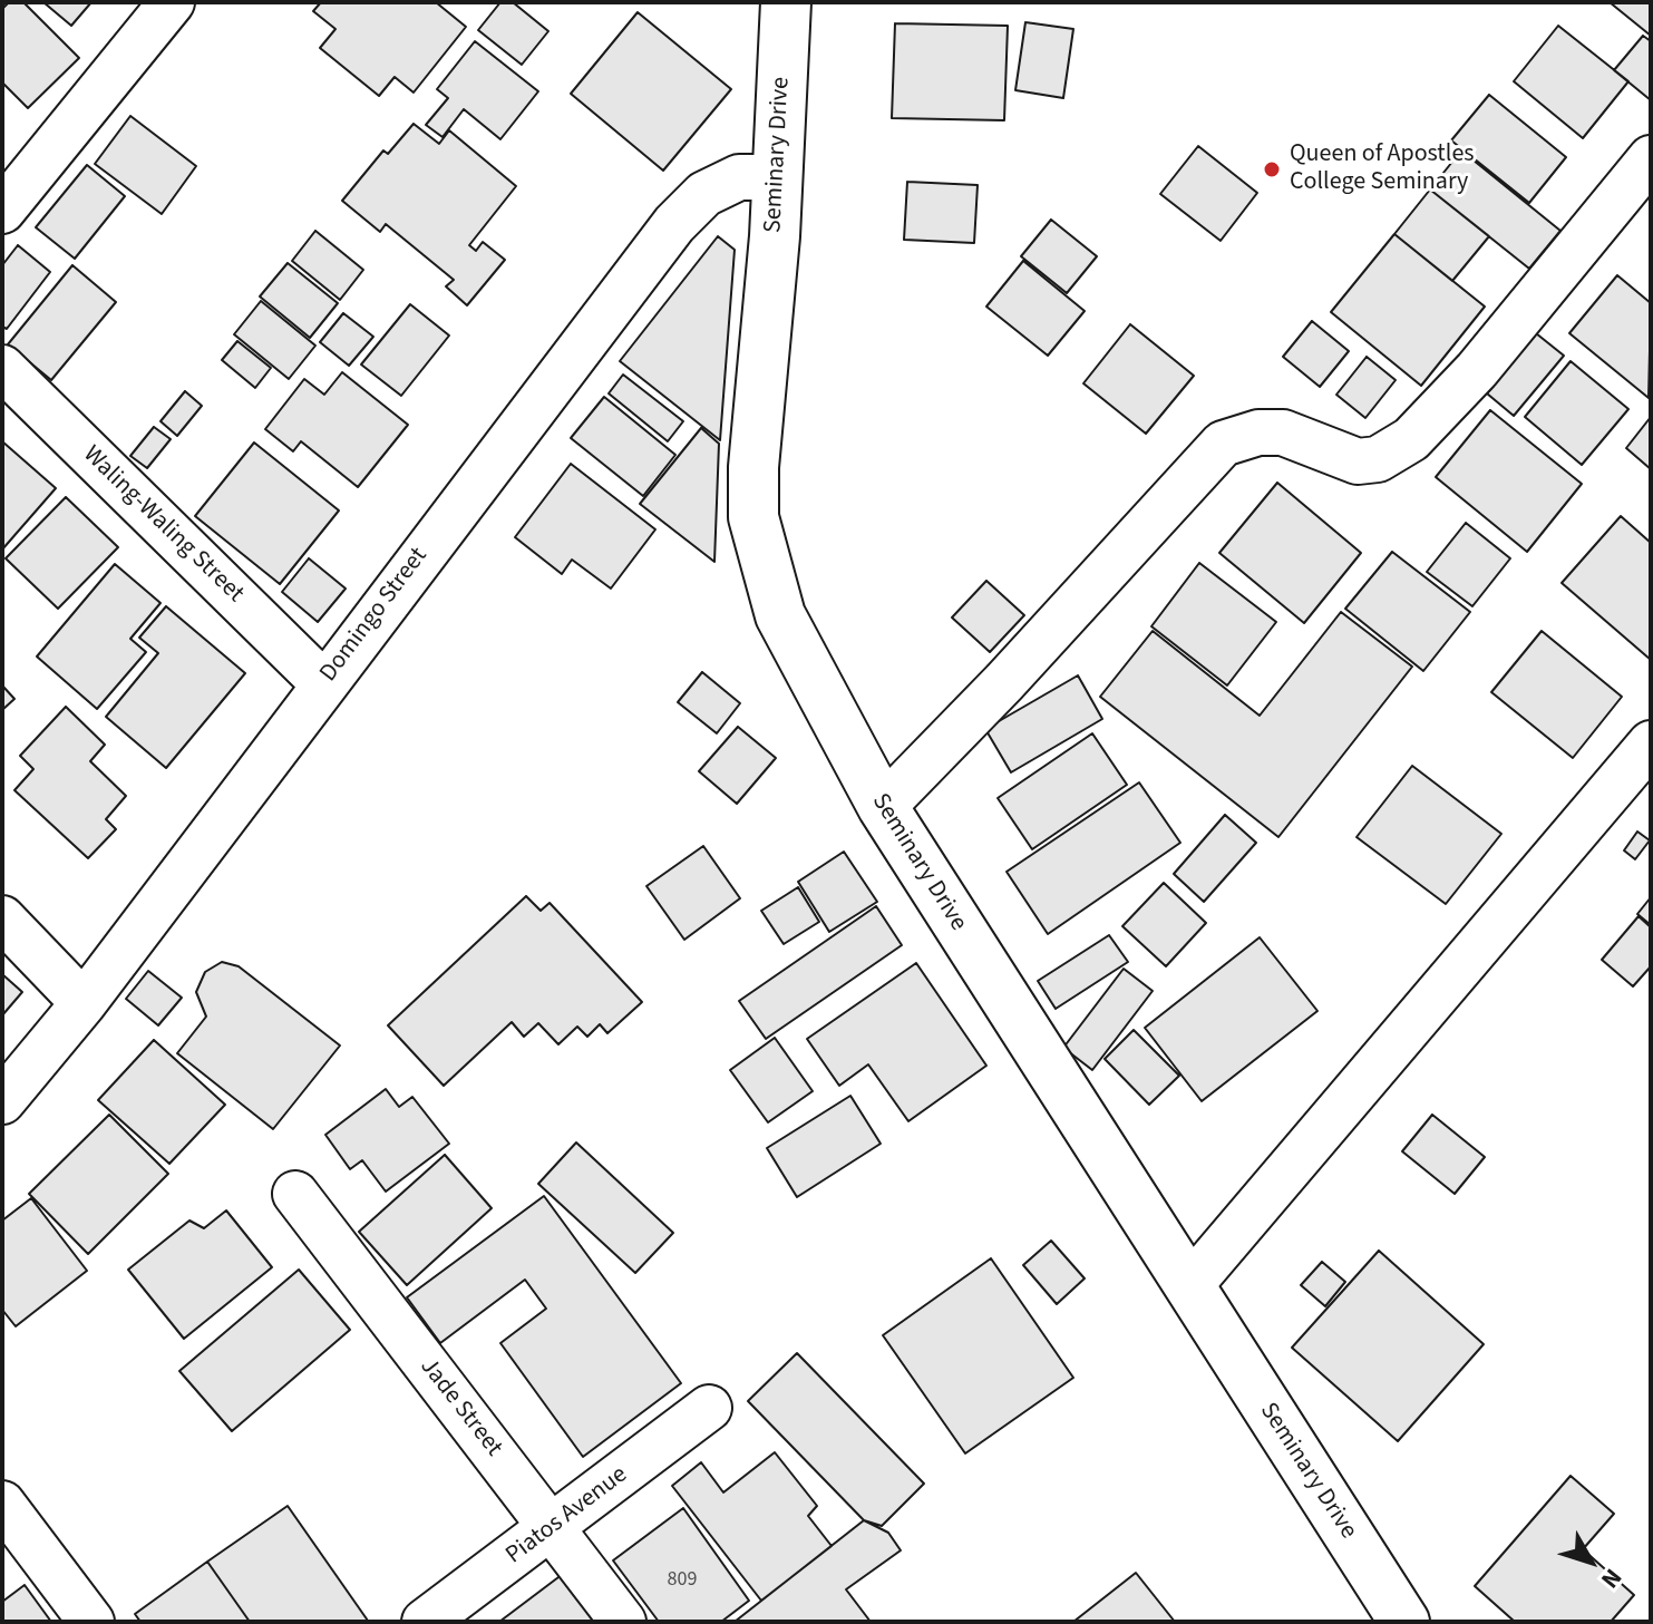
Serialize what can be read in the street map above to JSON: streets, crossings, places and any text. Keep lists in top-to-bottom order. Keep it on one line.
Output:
{"streets":{"street":["Seminary Drive","Waling-Waling Street","Domingo Street","Jade Street","Piatos Avenue"]},"crossings":[["Seminary Drive","Domingo Street"],["Waling-Waling Street","Domingo Street"],["Jade Street","Piatos Avenue"]],"places":["Queen of Apostles College Seminary"],"house_numbers":["809"],"north":"bottom right"}
